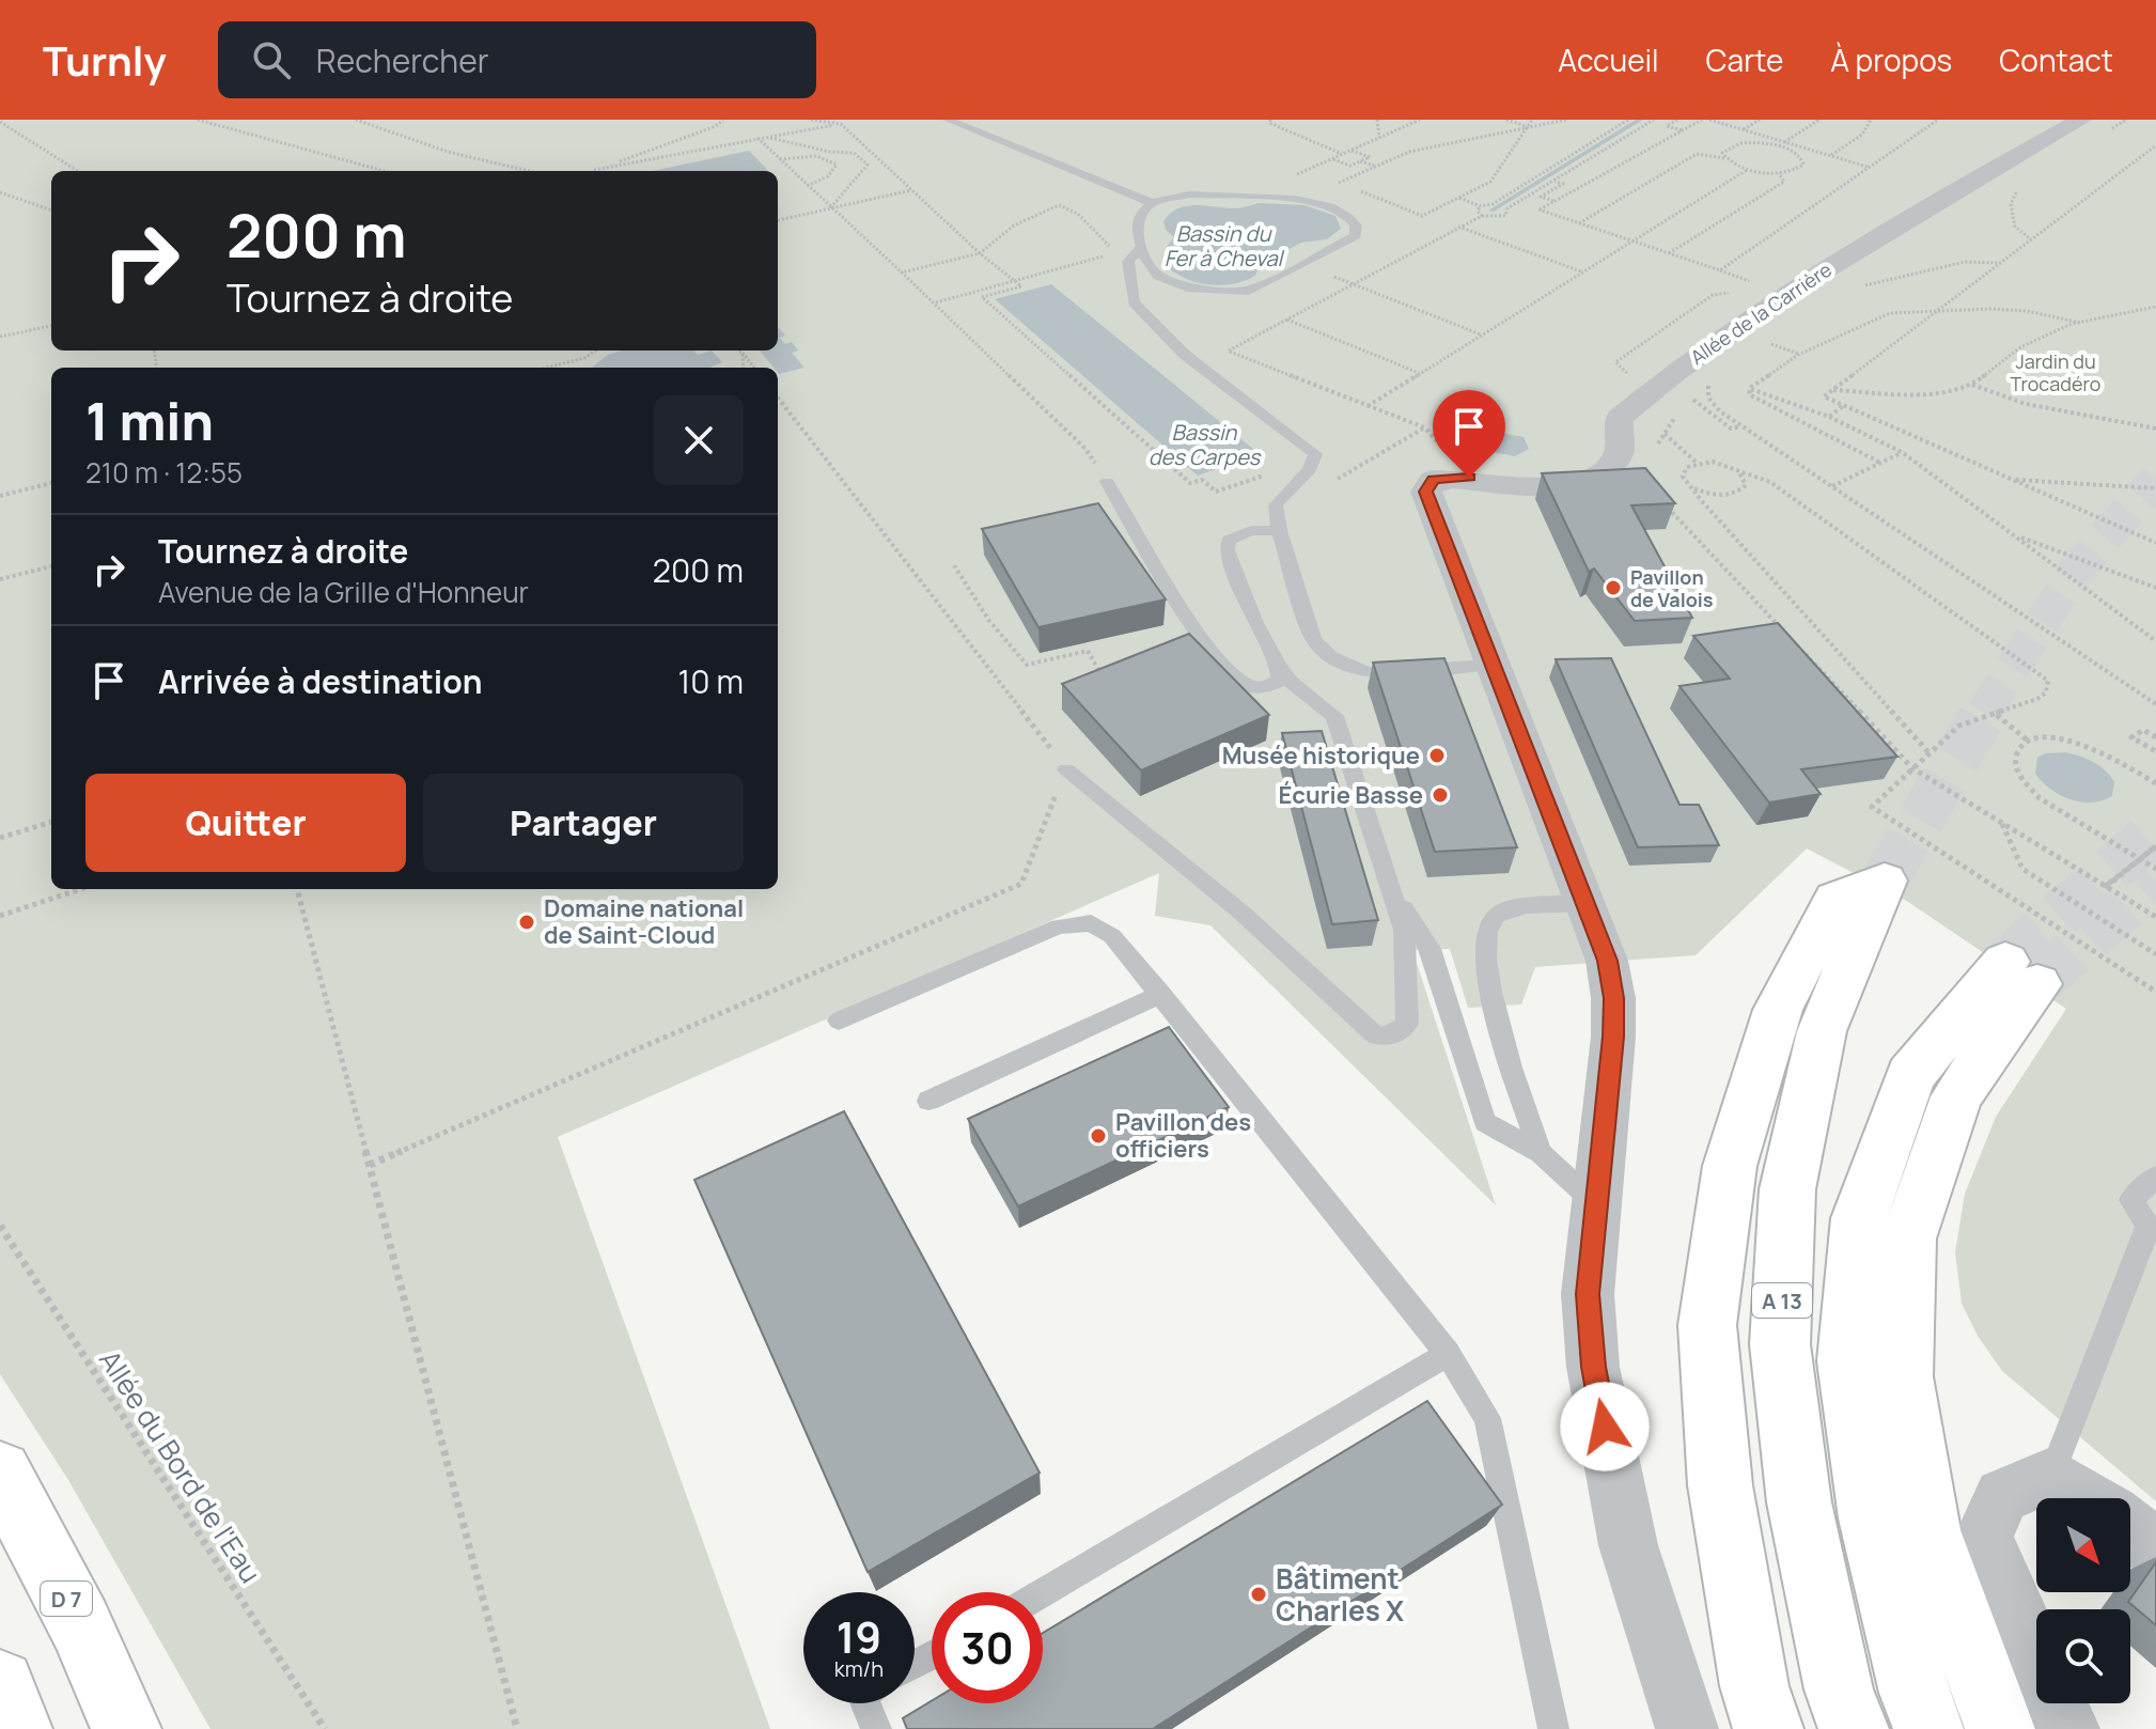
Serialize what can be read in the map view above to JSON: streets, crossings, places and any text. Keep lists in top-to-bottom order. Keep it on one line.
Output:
{"streets":{"main road":["A 13","D 7"],"street":["Allée de la Carrière"],"path":["Allée du Bord de l'Eau"]},"water":["Bassin du Fer à Cheval","Bassin des Carpes"],"parks":["Jardin du Trocadéro"],"places":["Pavillon de Valois","Musée historique","Écurie Basse","Domaine national de Saint-Cloud","Pavillon des officiers","Bâtiment Charles X"],"north":"bottom right","page":{"header":"Turnly","search":"Rechercher","nav":["Accueil","Carte","À propos","Contact"],"turn":["200 m","Tournez à droite"],"heading":["1 min","210 m · 12:55"],"list":[{"name":"Tournez à droite","note":"Avenue de la Grille d'Honneur","value":"200 m"},{"name":"Arrivée à destination","value":"10 m"}],"buttons":["Quitter","Partager"],"speed":"19 km/h","limit":"30"}}
